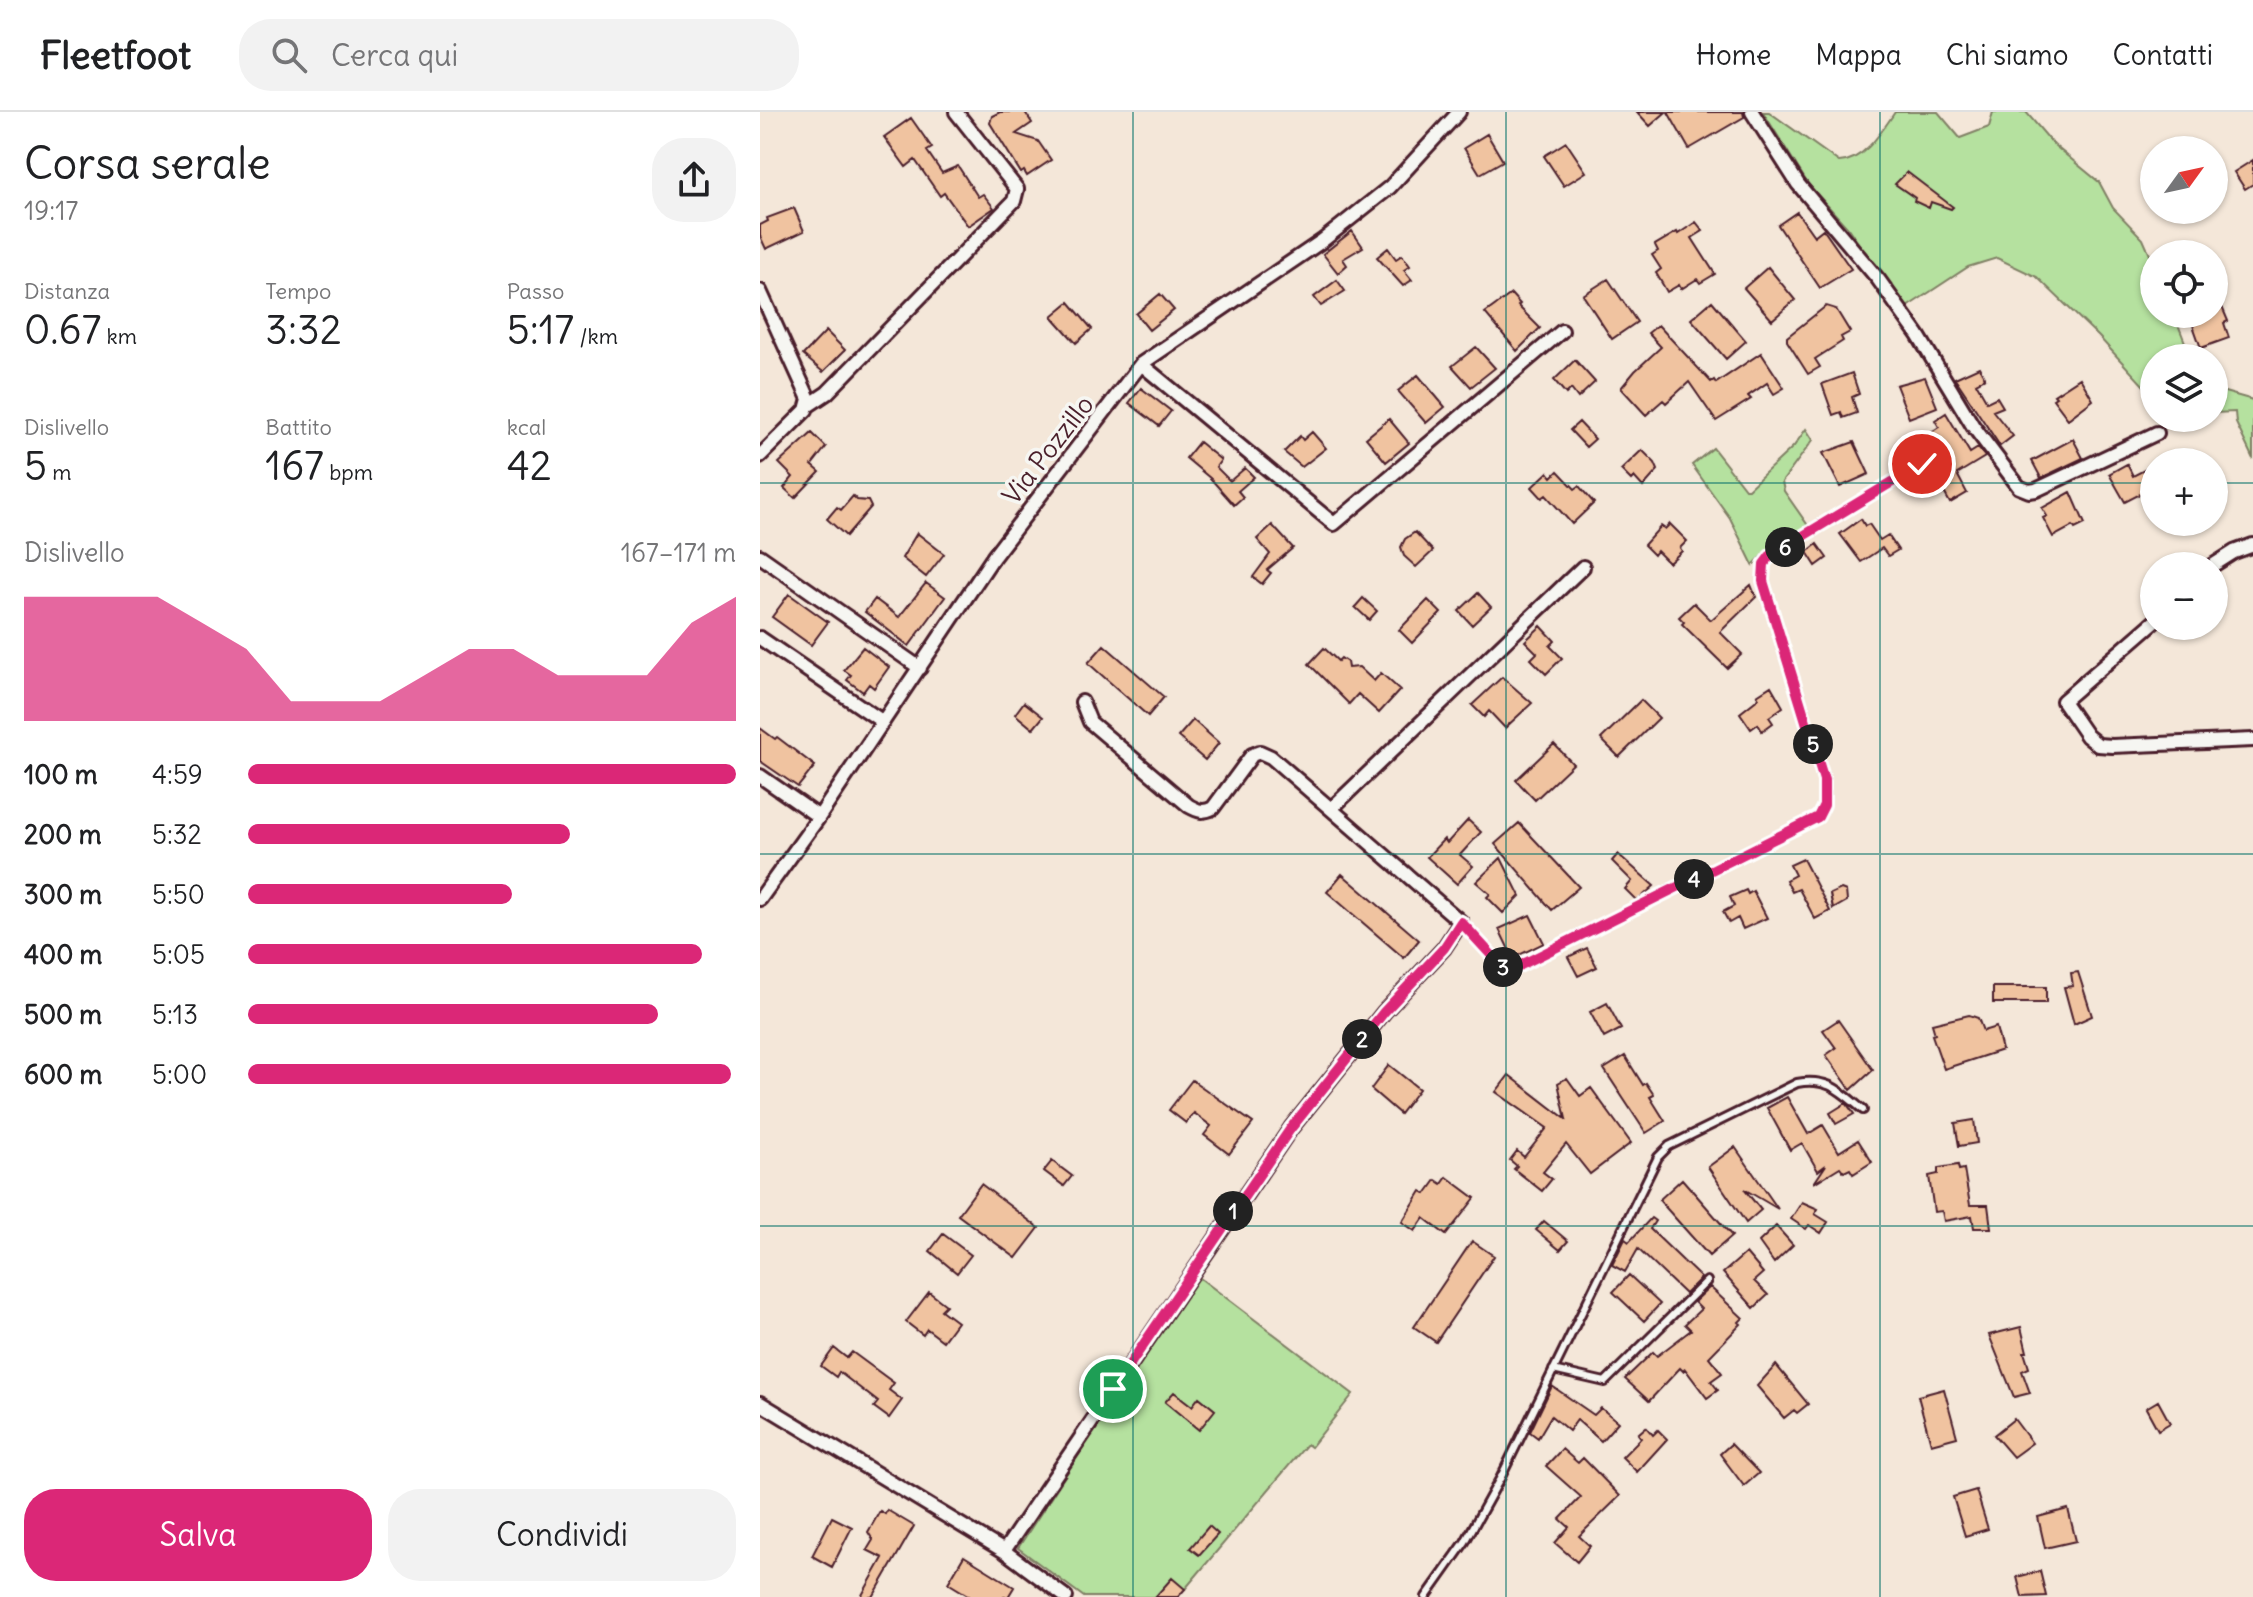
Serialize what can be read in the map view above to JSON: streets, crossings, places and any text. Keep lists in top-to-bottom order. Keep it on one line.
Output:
{"streets":{"street":["Via Pozzillo"]},"north":"top right","page":{"header":"Fleetfoot","search":"Cerca qui","nav":["Home","Mappa","Chi siamo","Contatti"],"heading":["Corsa serale","19:17"],"map_buttons":["+","−"],"stats":[["Distanza","0.67 km"],["Tempo","3:32"],["Passo","5:17 /km"],["Dislivello","5 m"],["Battito","167 bpm"],["kcal","42"]],"chart":["Dislivello","167–171 m"],"pins":["6","5","4","3","2","1"],"list":[{"name":"100 m","note":"4:59"},{"name":"200 m","note":"5:32"},{"name":"300 m","note":"5:50"},{"name":"400 m","note":"5:05"},{"name":"500 m","note":"5:13"},{"name":"600 m","note":"5:00"}],"buttons":["Salva","Condividi"]}}
